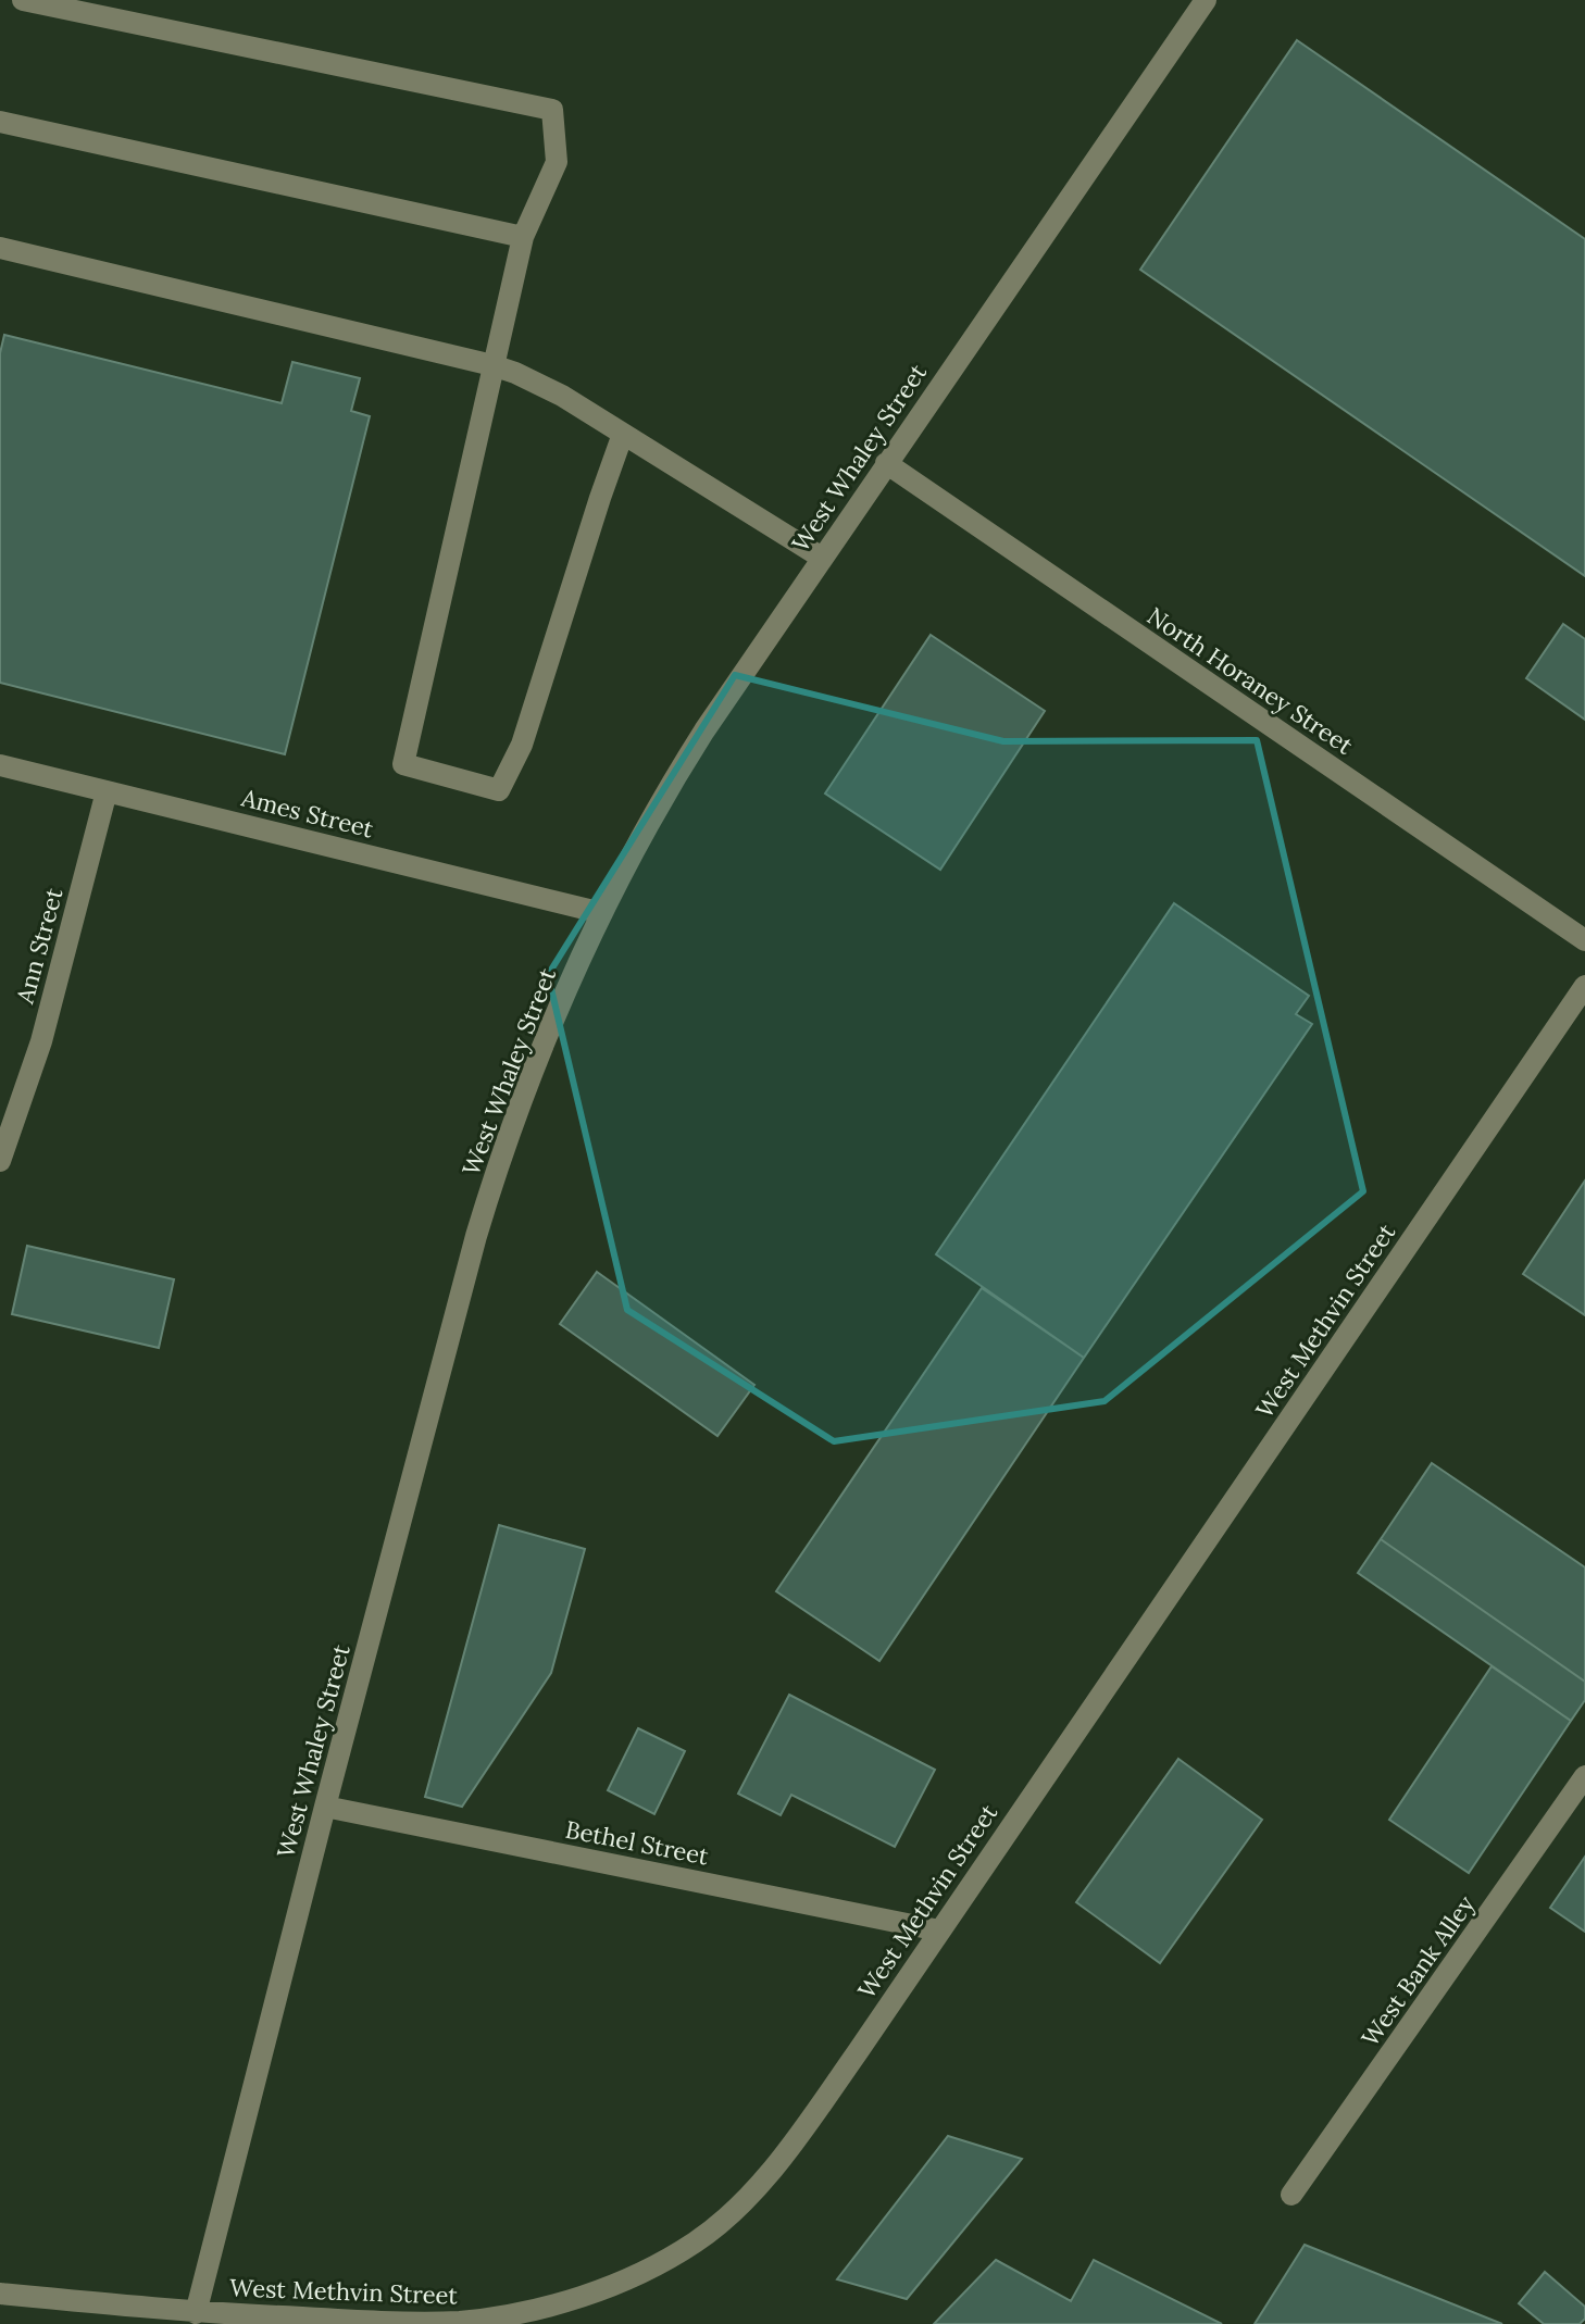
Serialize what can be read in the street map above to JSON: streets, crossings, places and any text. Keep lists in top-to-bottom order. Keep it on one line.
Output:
{"streets":{"street":["West Whaley Street","North Horaney Street","Ames Street","Ann Street","West Methvin Street","Bethel Street","West Bank Alley"]},"crossings":[["West Whaley Street","North Horaney Street"],["West Whaley Street","Ames Street"],["West Whaley Street","West Methvin Street"],["West Whaley Street","Bethel Street"],["Ames Street","Ann Street"],["West Methvin Street","Bethel Street"]]}
